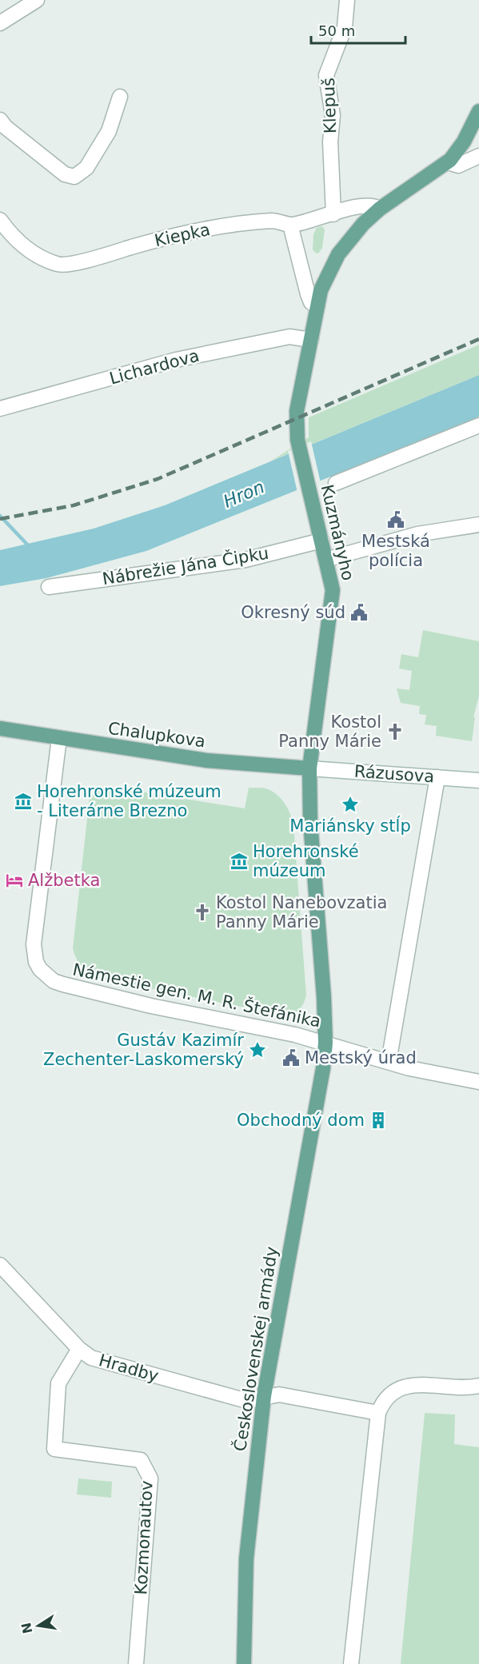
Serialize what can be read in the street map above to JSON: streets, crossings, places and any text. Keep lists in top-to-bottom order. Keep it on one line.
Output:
{"streets":{"main road":["Kuzmányho","Chalupkova","Námestie gen. M. R. Štefánika","Československej armády"],"street":["Klepuš","Kiepka","Lichardova","Nábrežie Jána Čipku","Rázusova","Hradby","Kozmonautov"]},"crossings":[["Klepuš","Kiepka"],["Kiepka","Kuzmányho"],["Lichardova","Kuzmányho"],["Kuzmányho","Nábrežie Jána Čipku"],["Kuzmányho","Chalupkova"],["Kuzmányho","Rázusova"],["Kuzmányho","Námestie gen. M. R. Štefánika"],["Chalupkova","Rázusova"],["Chalupkova","Námestie gen. M. R. Štefánika"],["Rázusova","Námestie gen. M. R. Štefánika"],["Námestie gen. M. R. Štefánika","Československej armády"],["Československej armády","Hradby"],["Hradby","Kozmonautov"]],"water":["Hron"],"places":{"public building":["Mestská polícia","Okresný súd","Mestský úrad"],"church":["Kostol Panny Márie","Kostol Nanebovzatia Panny Márie"],"museum":["Horehronské múzeum - Literárne Brezno","Horehronské múzeum"],"place":["Mariánsky stĺp","Gustáv Kazimír Zechenter-Laskomerský"],"hotel":["Alžbetka"],"building":["Obchodný dom"]},"scale_bar":"50 m","north":"left"}
